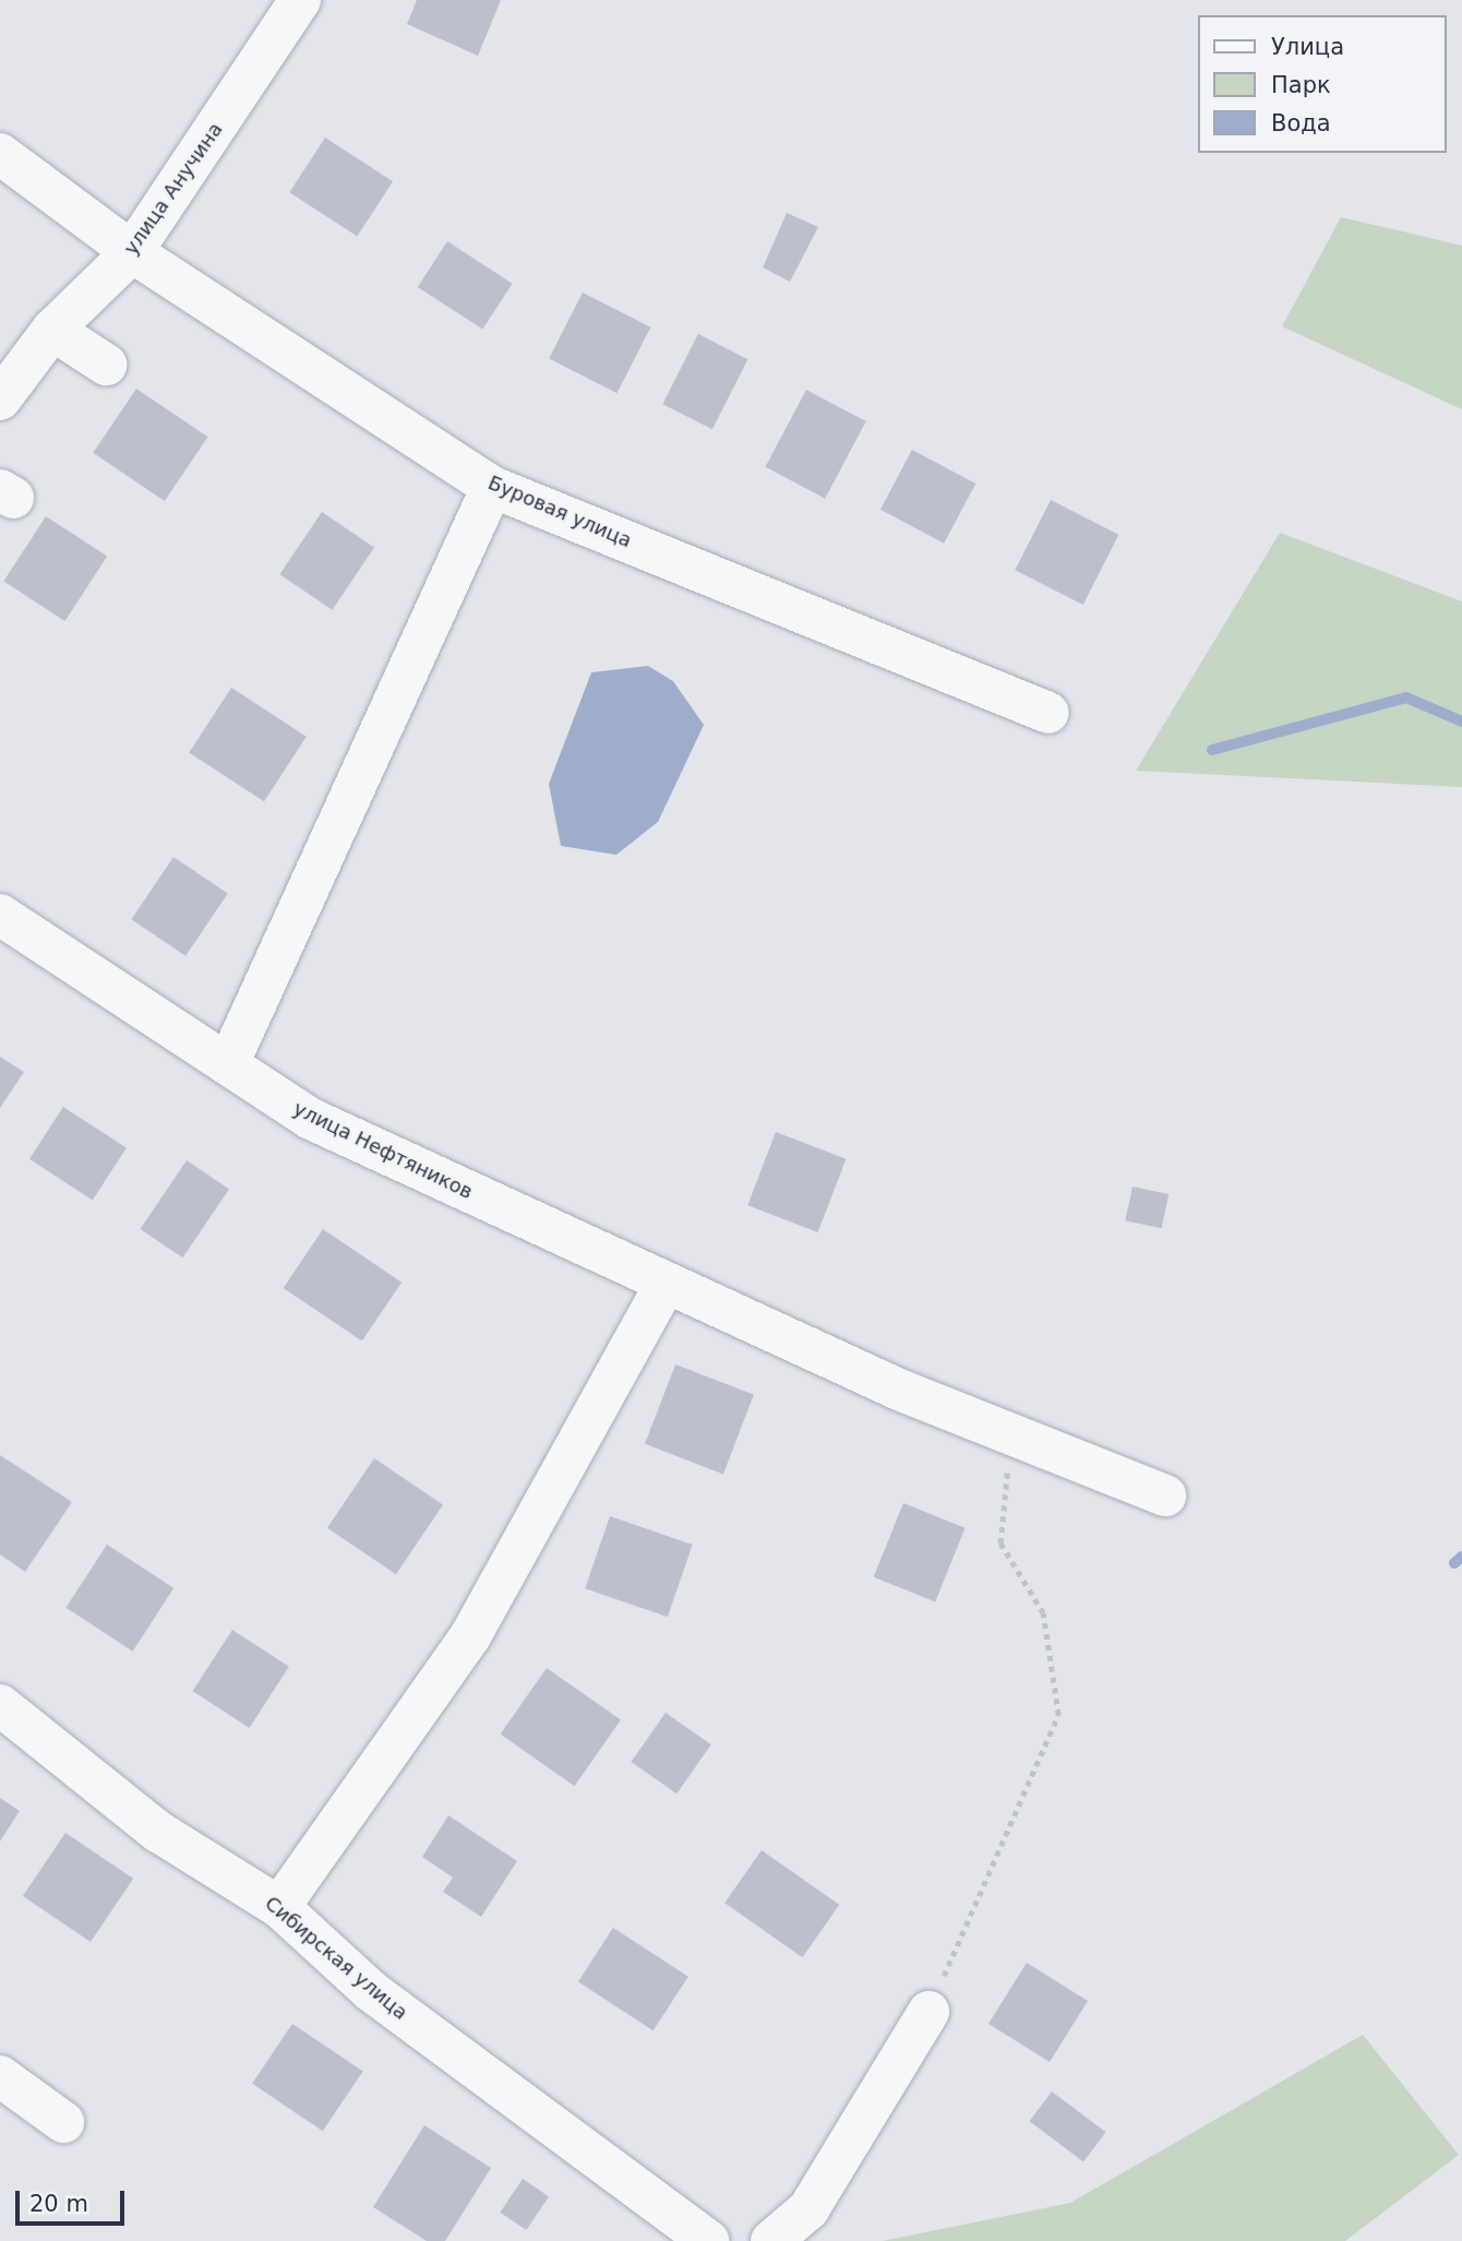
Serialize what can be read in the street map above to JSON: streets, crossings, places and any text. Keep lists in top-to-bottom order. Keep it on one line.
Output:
{"streets":{"street":["улица Анучина","Буровая улица","улица Нефтяников","Сибирская улица"]},"crossings":[["улица Анучина","Буровая улица"]],"legend":["Улица","Парк","Вода"],"scale_bar":"20 m"}
